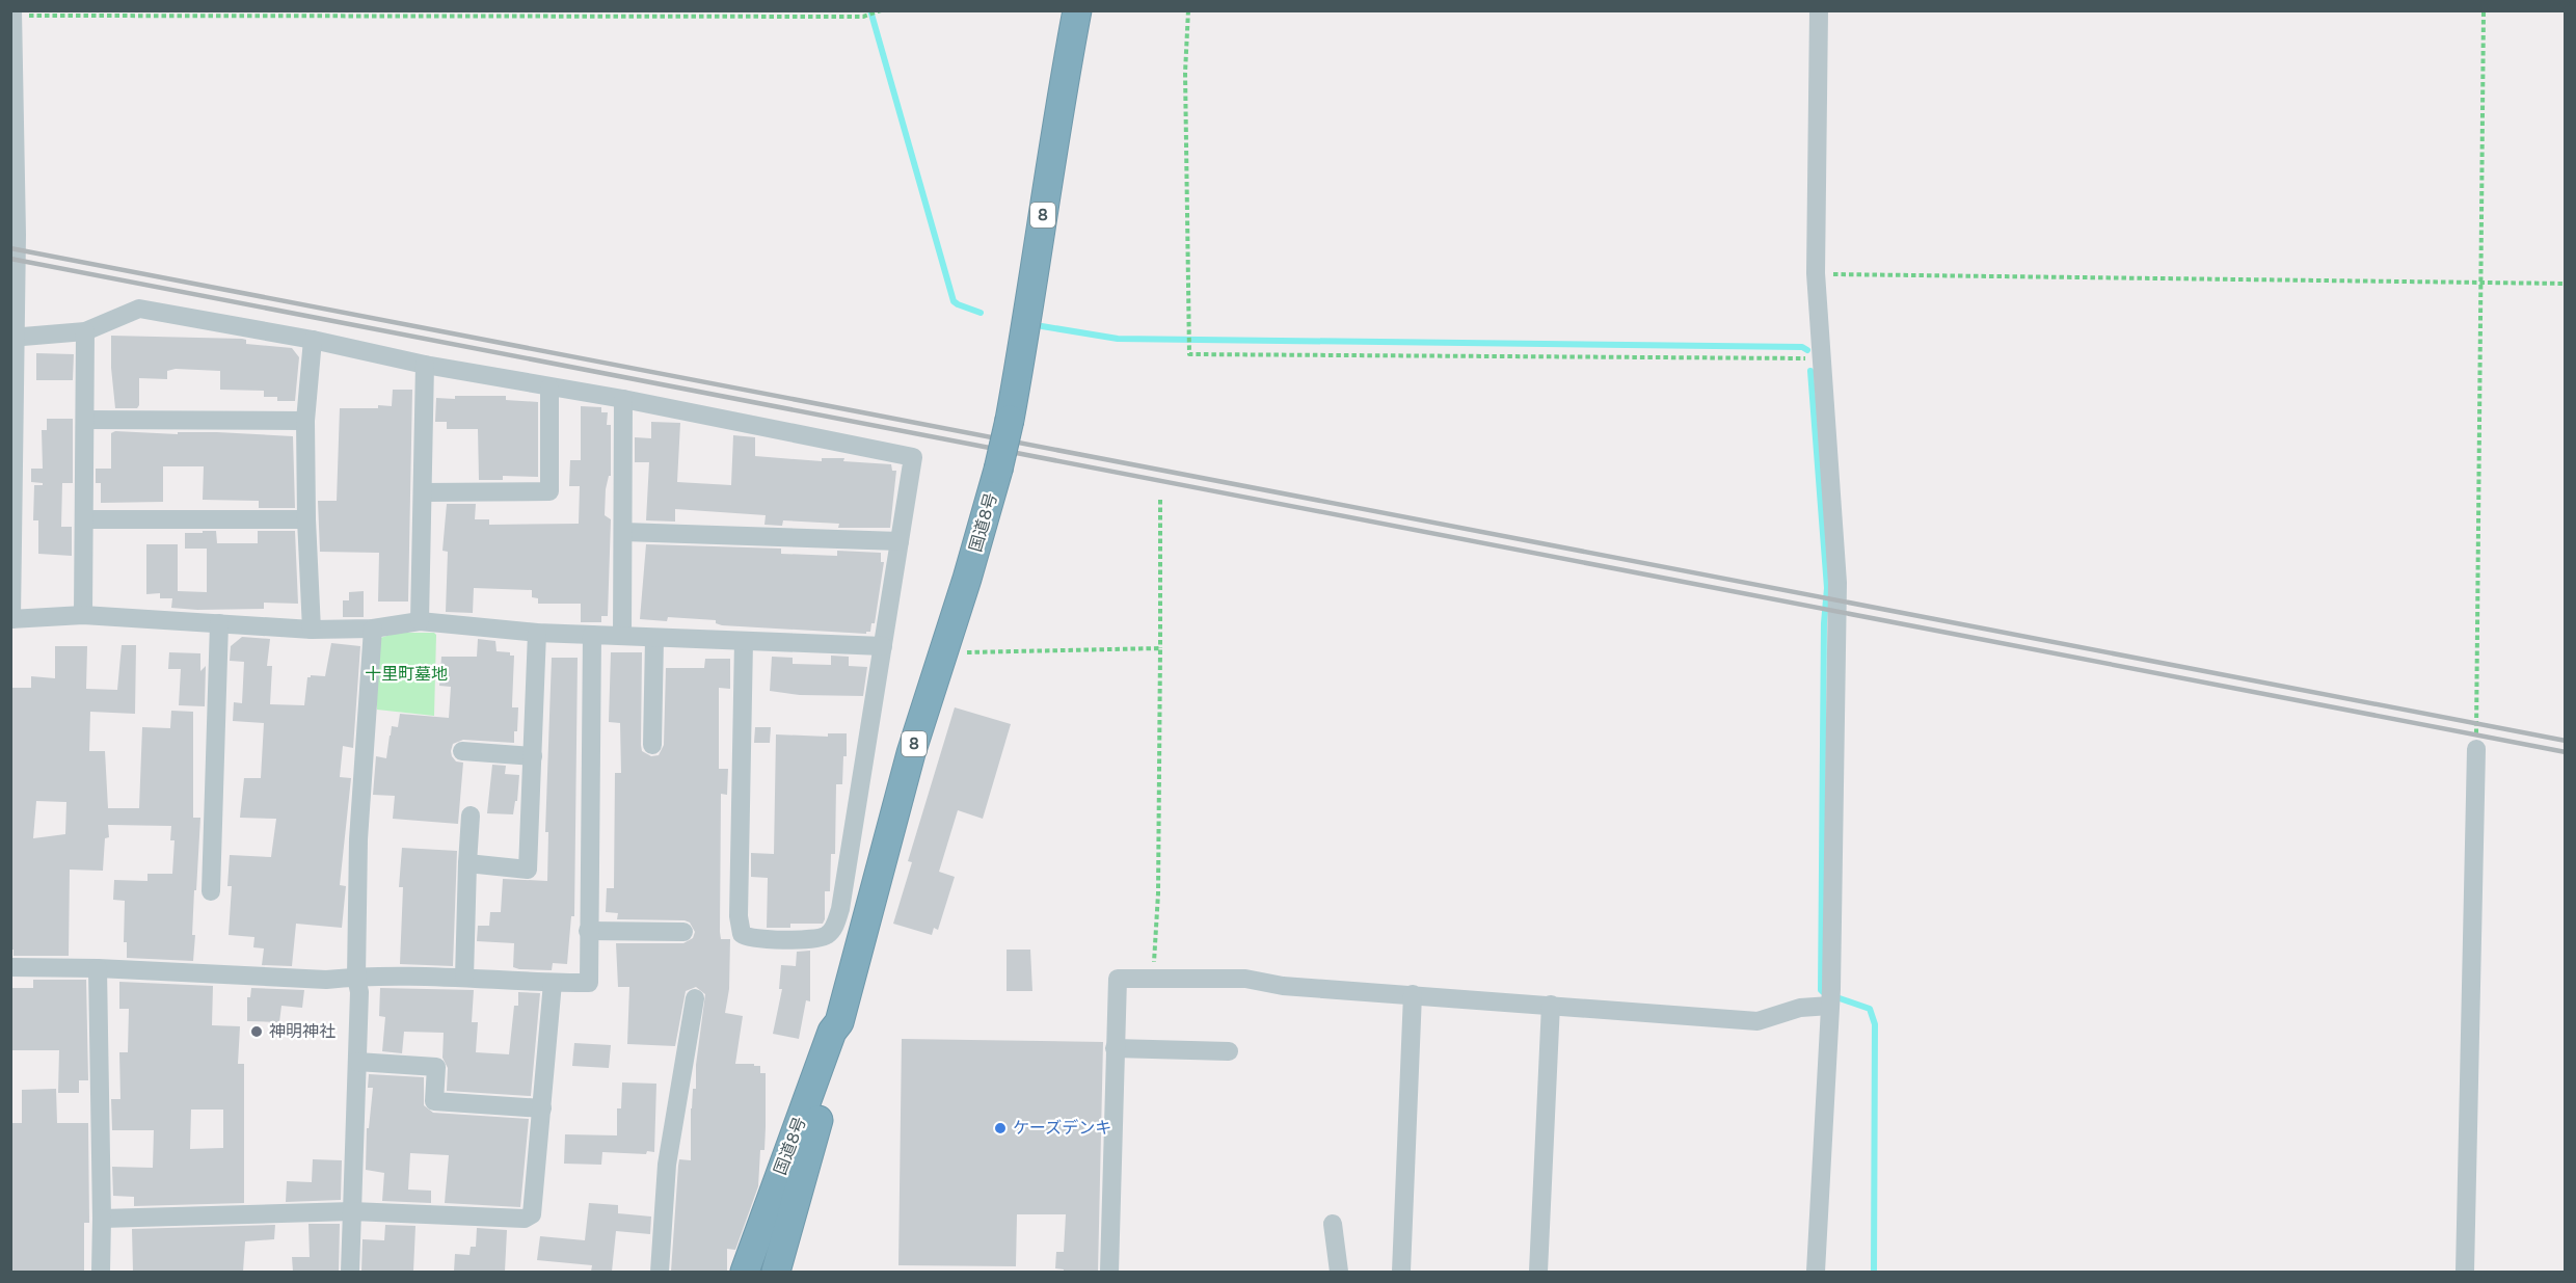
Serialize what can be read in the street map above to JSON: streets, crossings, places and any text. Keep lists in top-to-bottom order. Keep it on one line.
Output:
{"streets":{"highway":["8","国道8号"]},"parks":["十里町墓地"],"places":["神明神社","ケーズデンキ"]}
